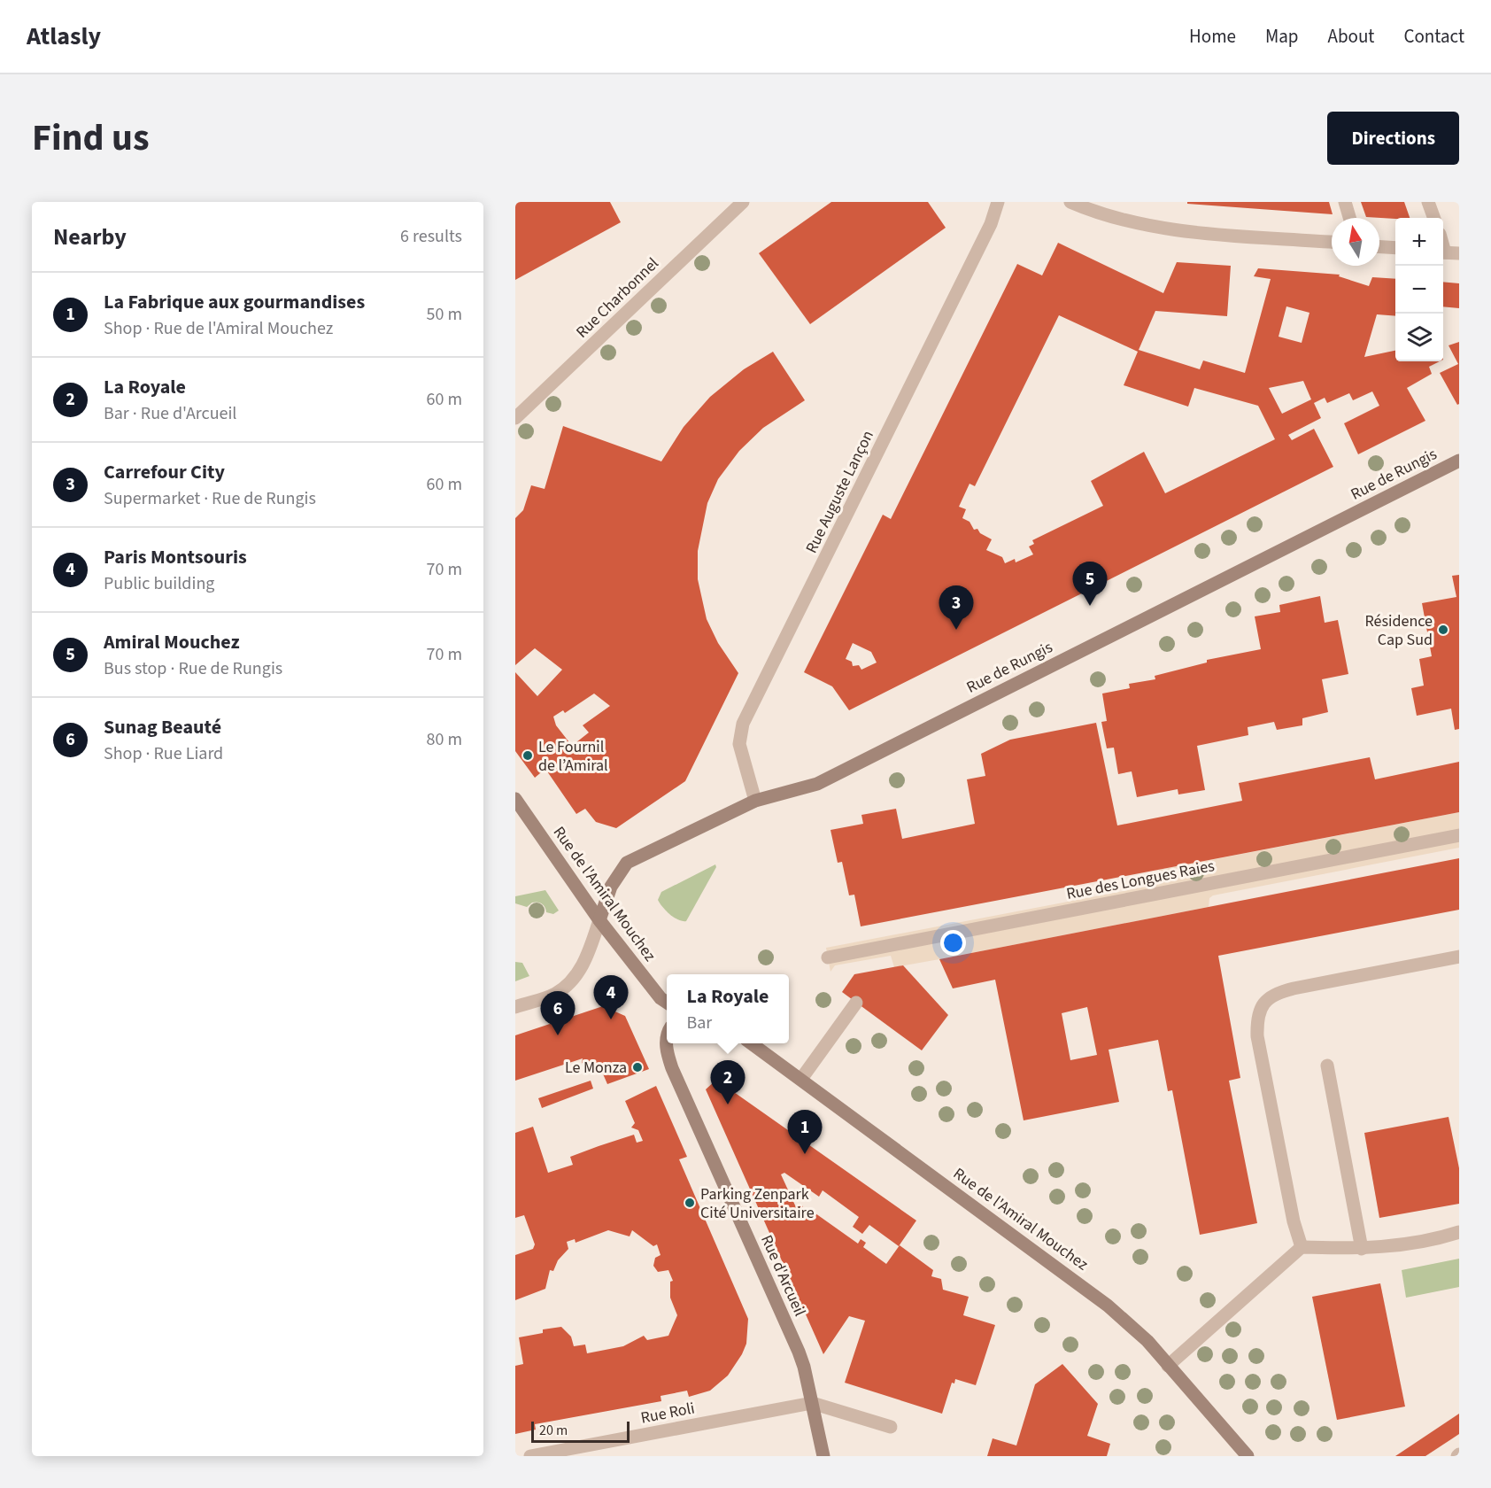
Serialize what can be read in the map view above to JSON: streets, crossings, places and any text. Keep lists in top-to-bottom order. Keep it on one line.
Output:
{"streets":{"street":["Rue Charbonnel","Rue de Rungis","Rue Auguste Lançon","Rue des Longues Raies","Rue de l'Amiral Mouchez","Rue d'Arcueil","Rue Roli"]},"crossings":[["Rue de Rungis","Rue Auguste Lançon"],["Rue de Rungis","Rue de l'Amiral Mouchez"],["Rue d'Arcueil","Rue Roli"]],"places":["Résidence Cap Sud","Le Fournil de l’Amiral","Le Monza","Parking Zenpark Cité Universitaire"],"scale_bar":"20 m","north":"top","page":{"header":"Atlasly","nav":["Home","Map","About","Contact"],"title":"Find us","buttons":"Directions","heading":["Nearby","6 results"],"map_buttons":["+","−"],"list":[{"mark":"1","name":"La Fabrique aux gourmandises","note":"Shop · Rue de l'Amiral Mouchez","value":"50 m"},{"mark":"2","name":"La Royale","note":"Bar · Rue d'Arcueil","value":"60 m"},{"mark":"3","name":"Carrefour City","note":"Supermarket · Rue de Rungis","value":"60 m"},{"mark":"4","name":"Paris Montsouris","note":"Public building","value":"70 m"},{"mark":"5","name":"Amiral Mouchez","note":"Bus stop · Rue de Rungis","value":"70 m"},{"mark":"6","name":"Sunag Beauté","note":"Shop · Rue Liard","value":"80 m"}],"pins":["5","3","4","6","2","1"],"popup":["La Royale","Bar"],"scale":"20 m"}}
